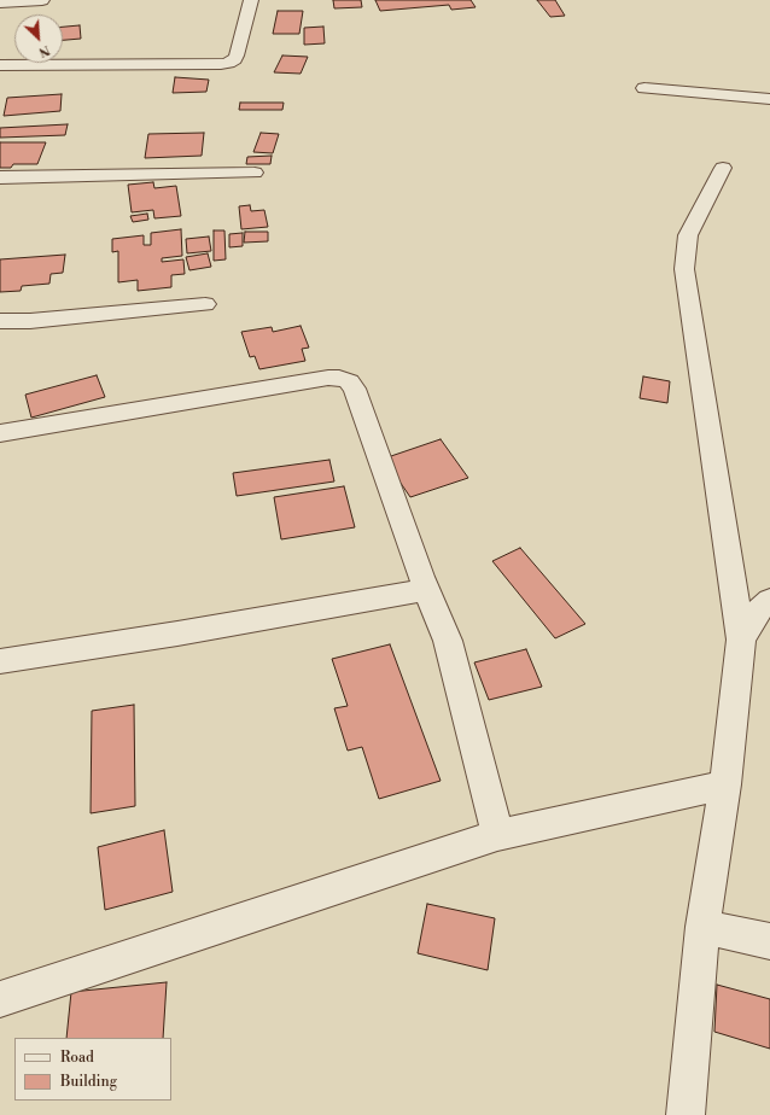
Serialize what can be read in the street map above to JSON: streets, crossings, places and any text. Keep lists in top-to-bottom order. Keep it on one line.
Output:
{"legend":["Road","Building"],"north":"bottom right"}
